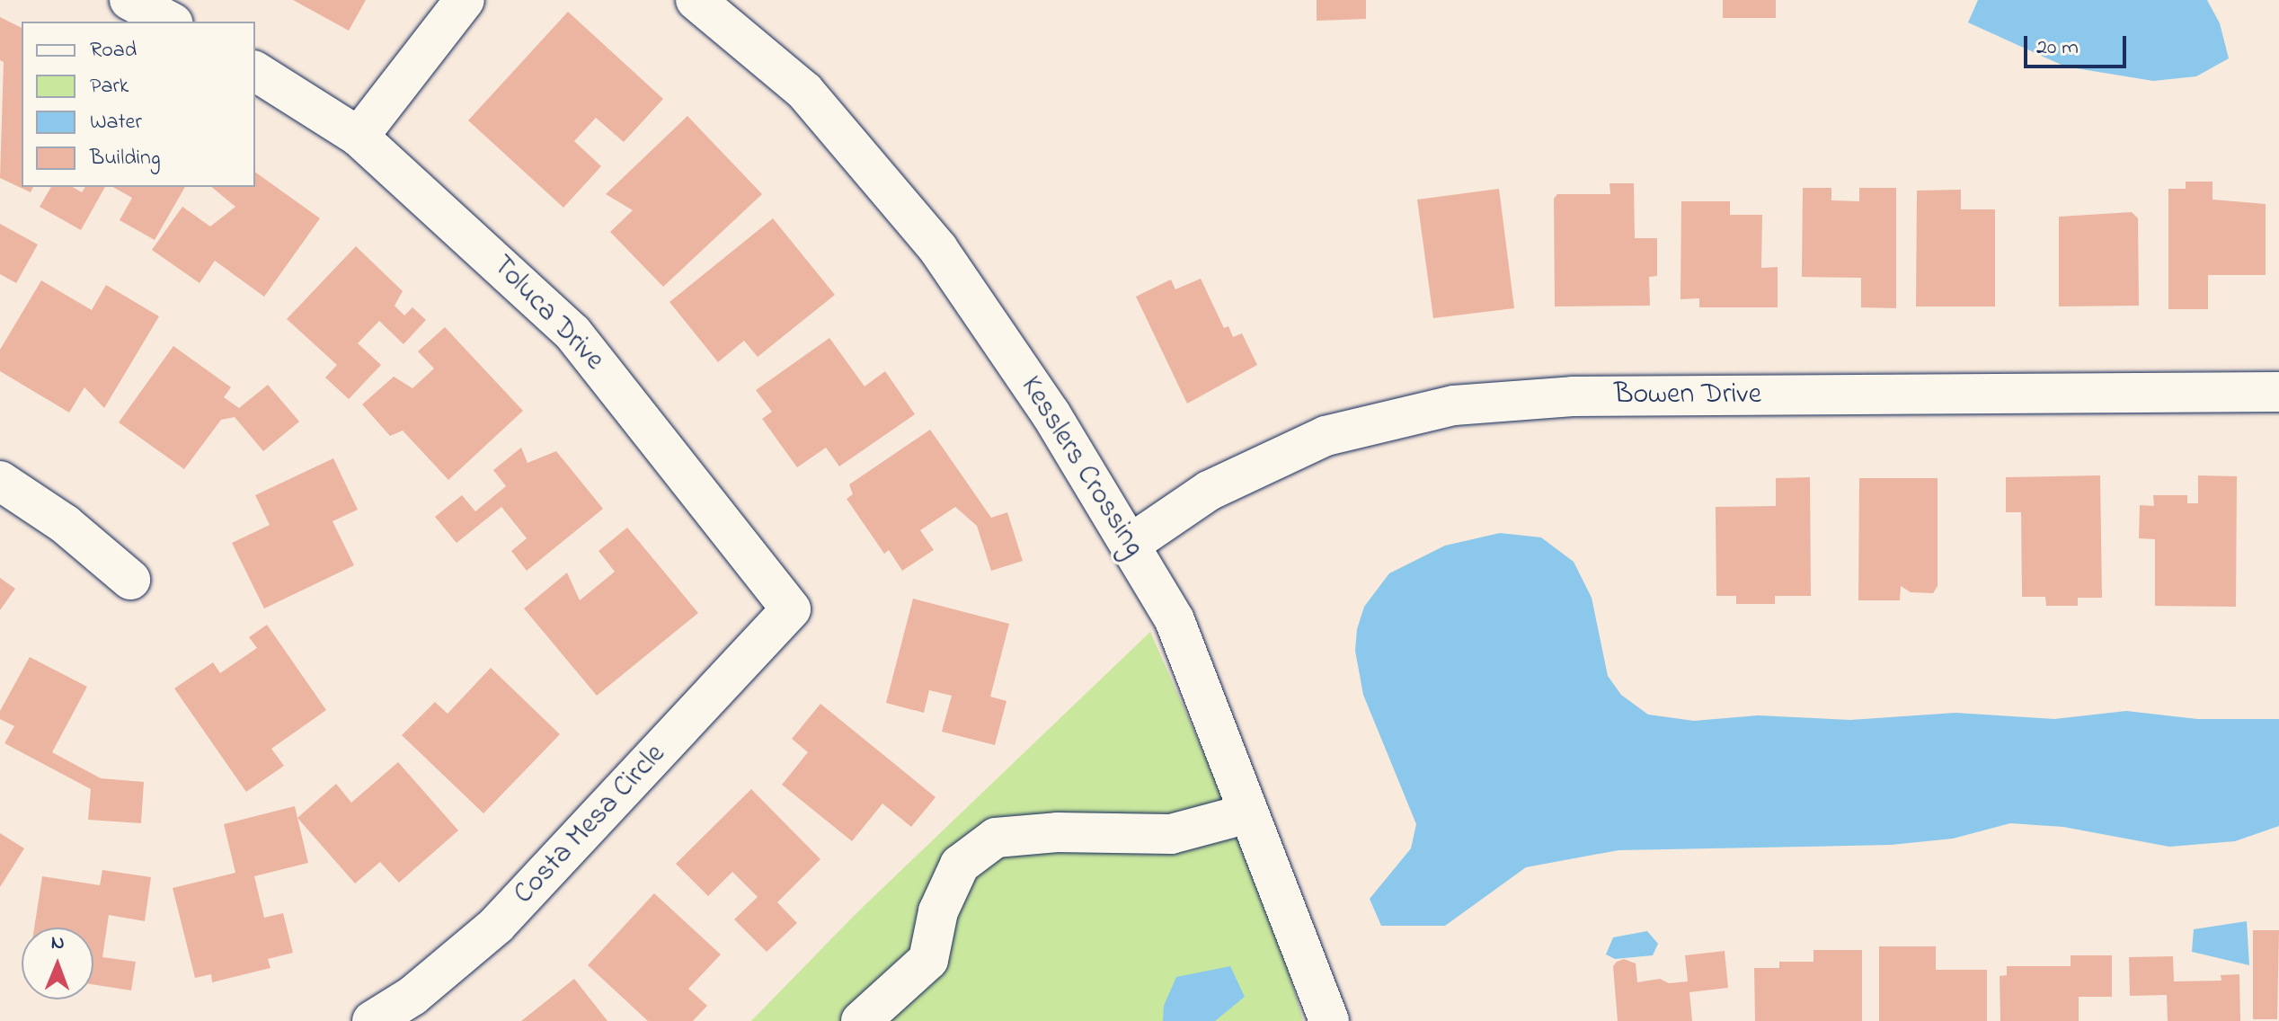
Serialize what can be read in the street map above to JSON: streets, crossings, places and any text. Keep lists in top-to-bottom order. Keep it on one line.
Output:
{"streets":{"street":["Toluca Drive","Bowen Drive","Kesslers Crossing","Costa Mesa Circle"]},"crossings":[["Toluca Drive","Costa Mesa Circle"],["Bowen Drive","Kesslers Crossing"]],"legend":["Road","Park","Water","Building"],"scale_bar":"20 m","north":"top"}
